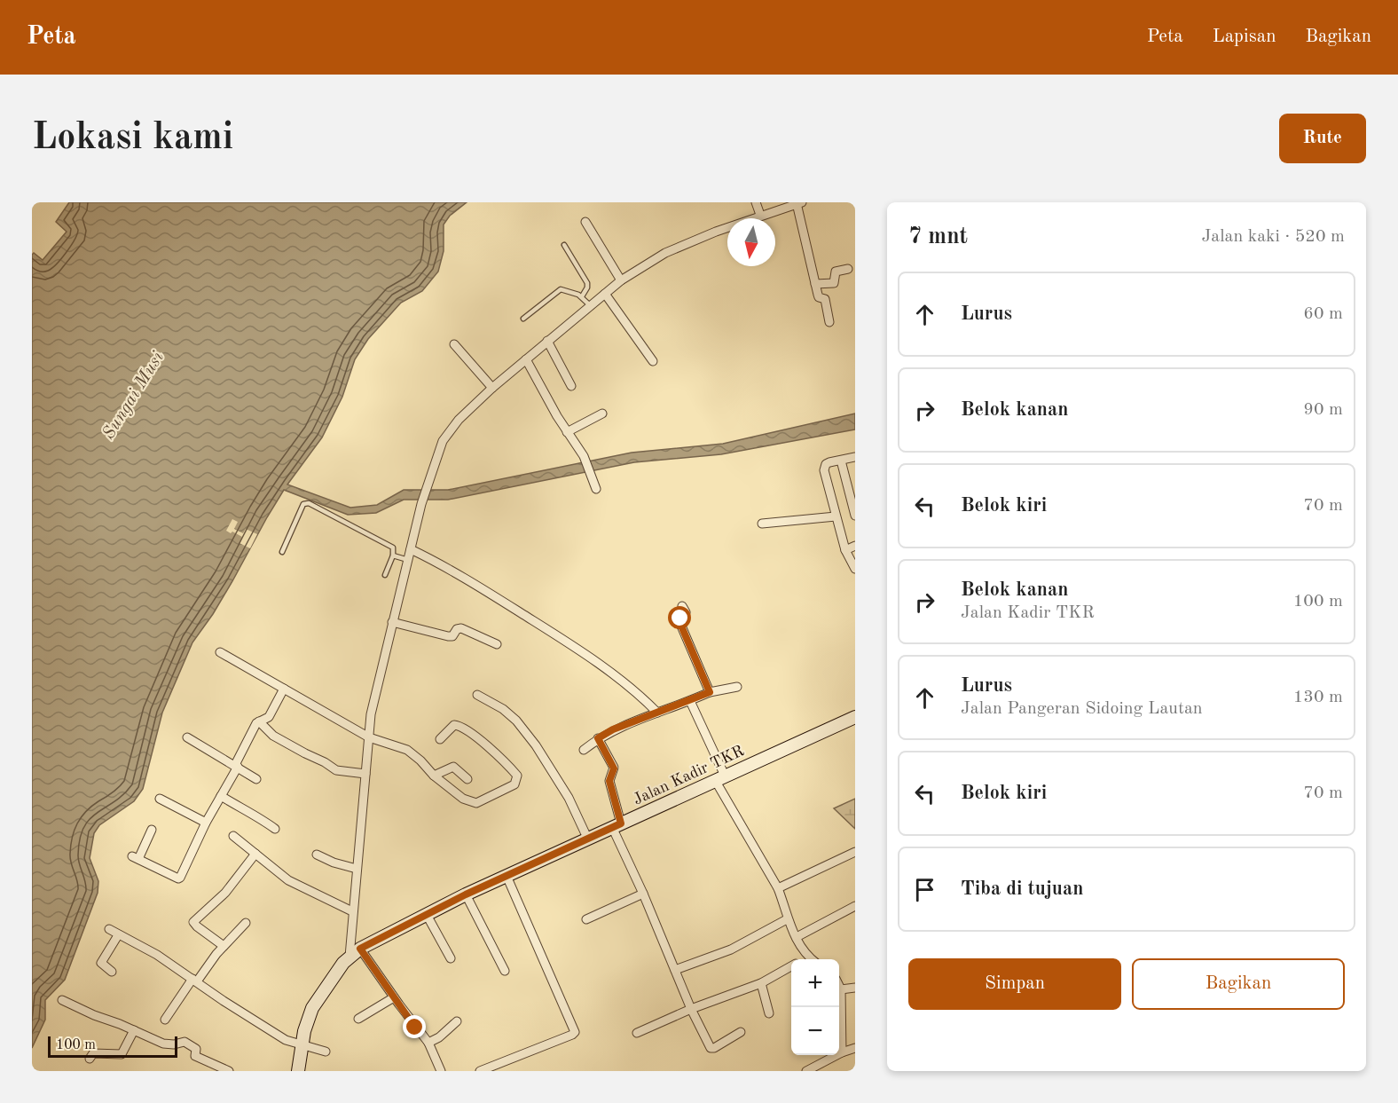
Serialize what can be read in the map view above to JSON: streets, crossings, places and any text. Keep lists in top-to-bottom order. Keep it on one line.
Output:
{"streets":{"street":["Jalan Kadir TKR"]},"water":["Sungai Musi"],"scale_bar":"100 m","north":"bottom","page":{"header":"Peta","nav":["Peta","Lapisan","Bagikan"],"buttons":["Rute",["Simpan","Bagikan"]],"title":"Lokasi kami","heading":["7 mnt","Jalan kaki · 520 m"],"list":[["Lurus","60 m"],["Belok kanan","90 m"],["Belok kiri","70 m"],["Belok kanan","Jalan Kadir TKR","100 m"],["Lurus","Jalan Pangeran Sidoing Lautan","130 m"],["Belok kiri","70 m"],"Tiba di tujuan"],"map_buttons":["+","−"],"scale":"100 m"}}
